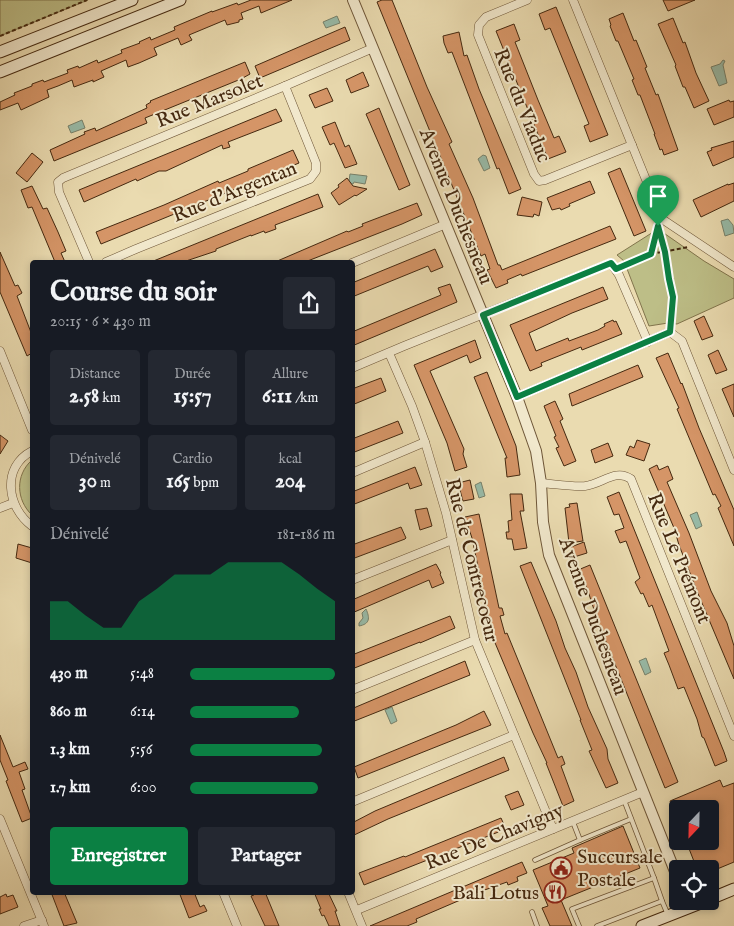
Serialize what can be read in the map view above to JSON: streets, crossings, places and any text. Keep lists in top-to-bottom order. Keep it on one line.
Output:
{"streets":{"street":["Rue Marsolet","Rue du Viaduc","Rue d'Argentan","Avenue Duchesneau","Rue Le Prémont","Rue de Contrecoeur","Rue De Chavigny"]},"crossings":[["Rue Marsolet","Rue d'Argentan"],["Rue Marsolet","Avenue Duchesneau"],["Avenue Duchesneau","Rue Le Prémont"],["Avenue Duchesneau","Rue De Chavigny"],["Rue de Contrecoeur","Rue De Chavigny"]],"places":{"public building":["Succursale Postale"],"restaurant":["Bali Lotus"]},"north":"bottom","page":{"heading":["Course du soir","20:15 · 6 × 430 m"],"stats":[["Distance","2.58 km"],["Durée","15:57"],["Allure","6:11 /km"],["Dénivelé","30 m"],["Cardio","165 bpm"],["kcal","204"]],"chart":["Dénivelé","181–186 m"],"list":[{"name":"430 m","note":"5:48"},{"name":"860 m","note":"6:14"},{"name":"1.3 km","note":"5:56"},{"name":"1.7 km","note":"6:00"}],"buttons":["Enregistrer","Partager"]}}
